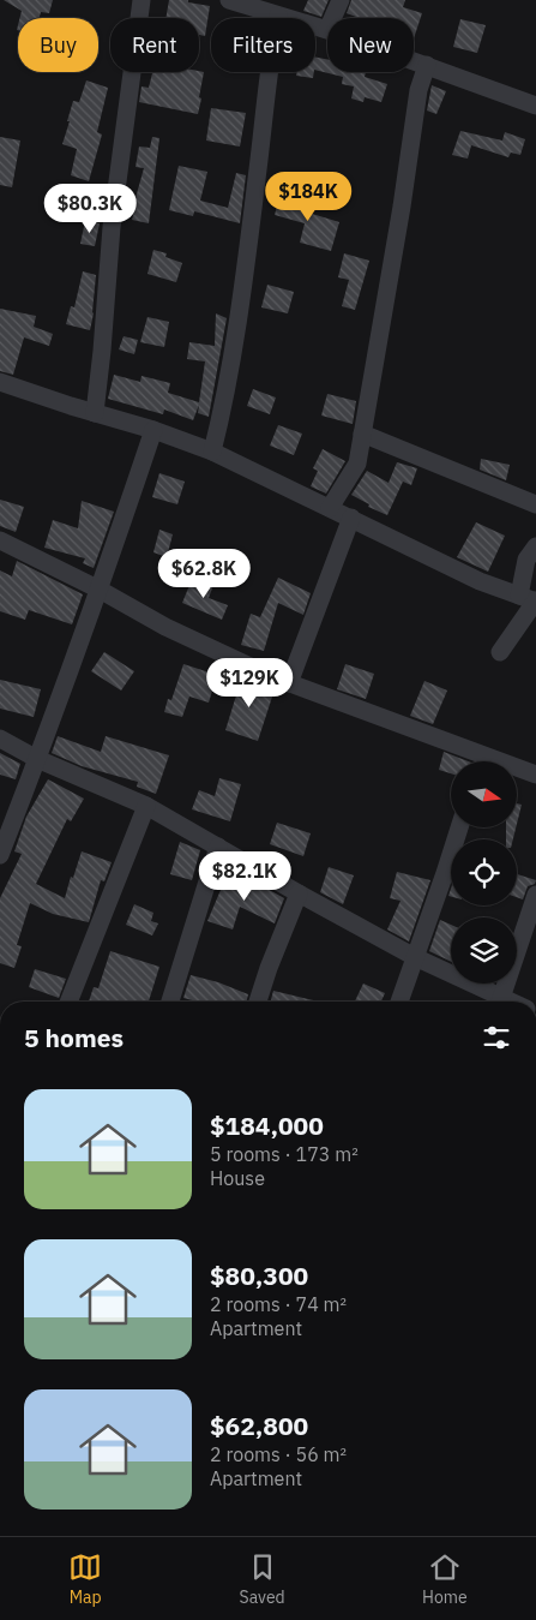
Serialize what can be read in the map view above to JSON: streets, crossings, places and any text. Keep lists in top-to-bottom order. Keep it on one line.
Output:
{"north":"right","page":{"chip":["Buy","Rent","Filters","New"],"price":["$184K","$80.3K","$62.8K","$129K","$82.1K"],"heading":"5 homes","list":[{"name":"$184,000","note":"5 rooms · 173 m² · House"},{"name":"$80,300","note":"2 rooms · 74 m² · Apartment"},{"name":"$62,800","note":"2 rooms · 56 m² · Apartment"}],"tabs":["Map","Saved","Home"]}}
